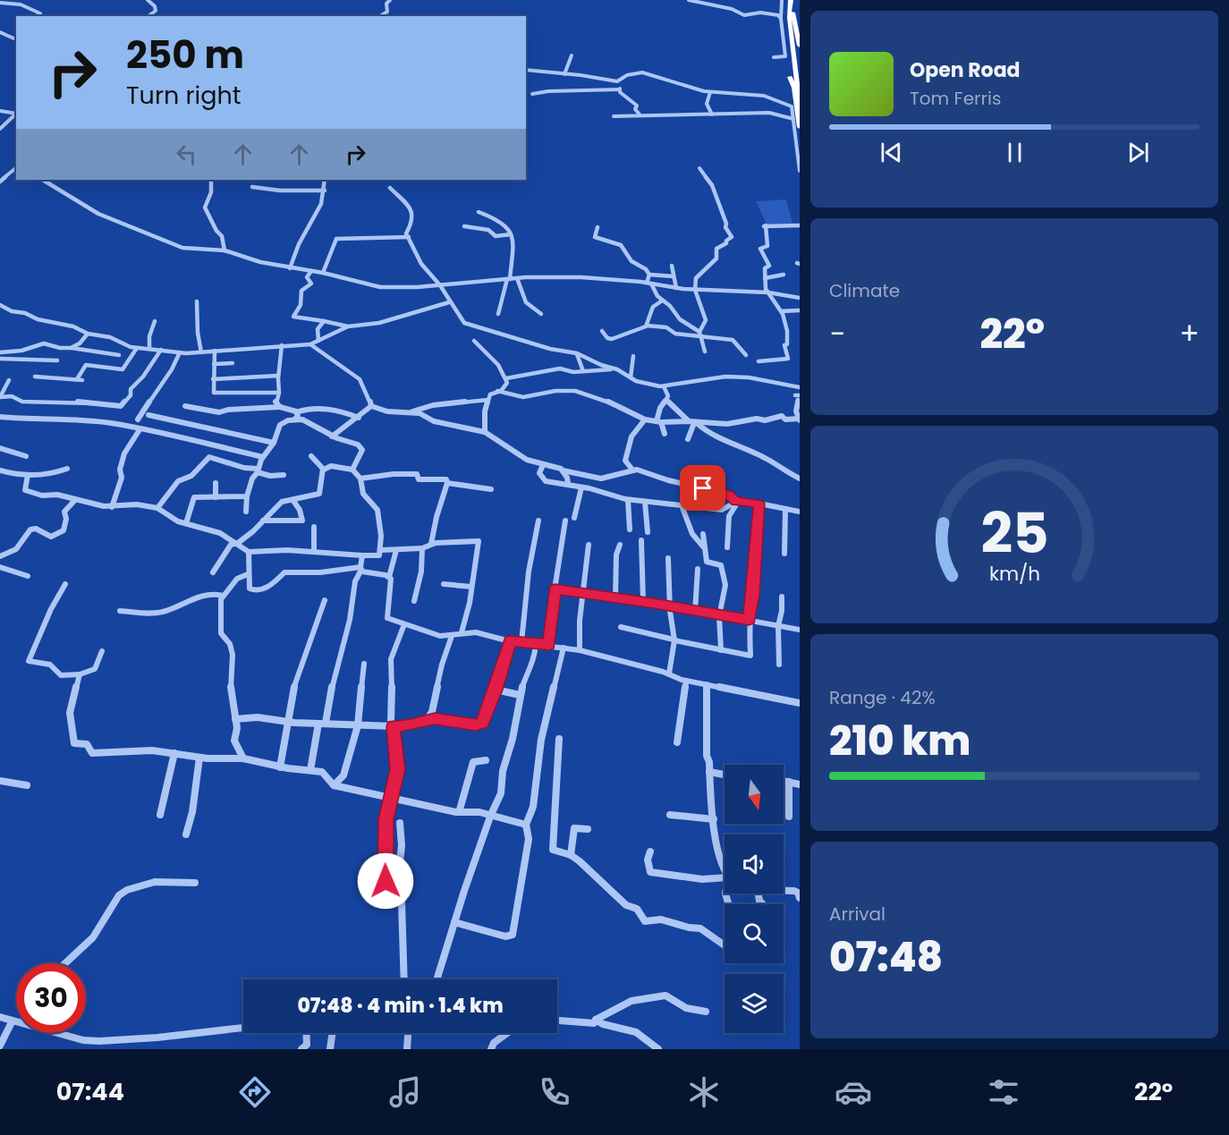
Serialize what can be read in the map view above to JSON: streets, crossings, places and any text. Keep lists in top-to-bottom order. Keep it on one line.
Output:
{"north":"bottom","page":{"turn":["250 m","Turn right"],"song":["Open Road","Tom Ferris"],"tile":["Climate",["Range · 42%","210 km"],["Arrival","07:48"]],"heat":["−","22°","+"],"limit":"30","trip":"07:48 · 4 min · 1.4 km","tabs":["07:44","22°"],"gauge":["25","km/h"]}}
